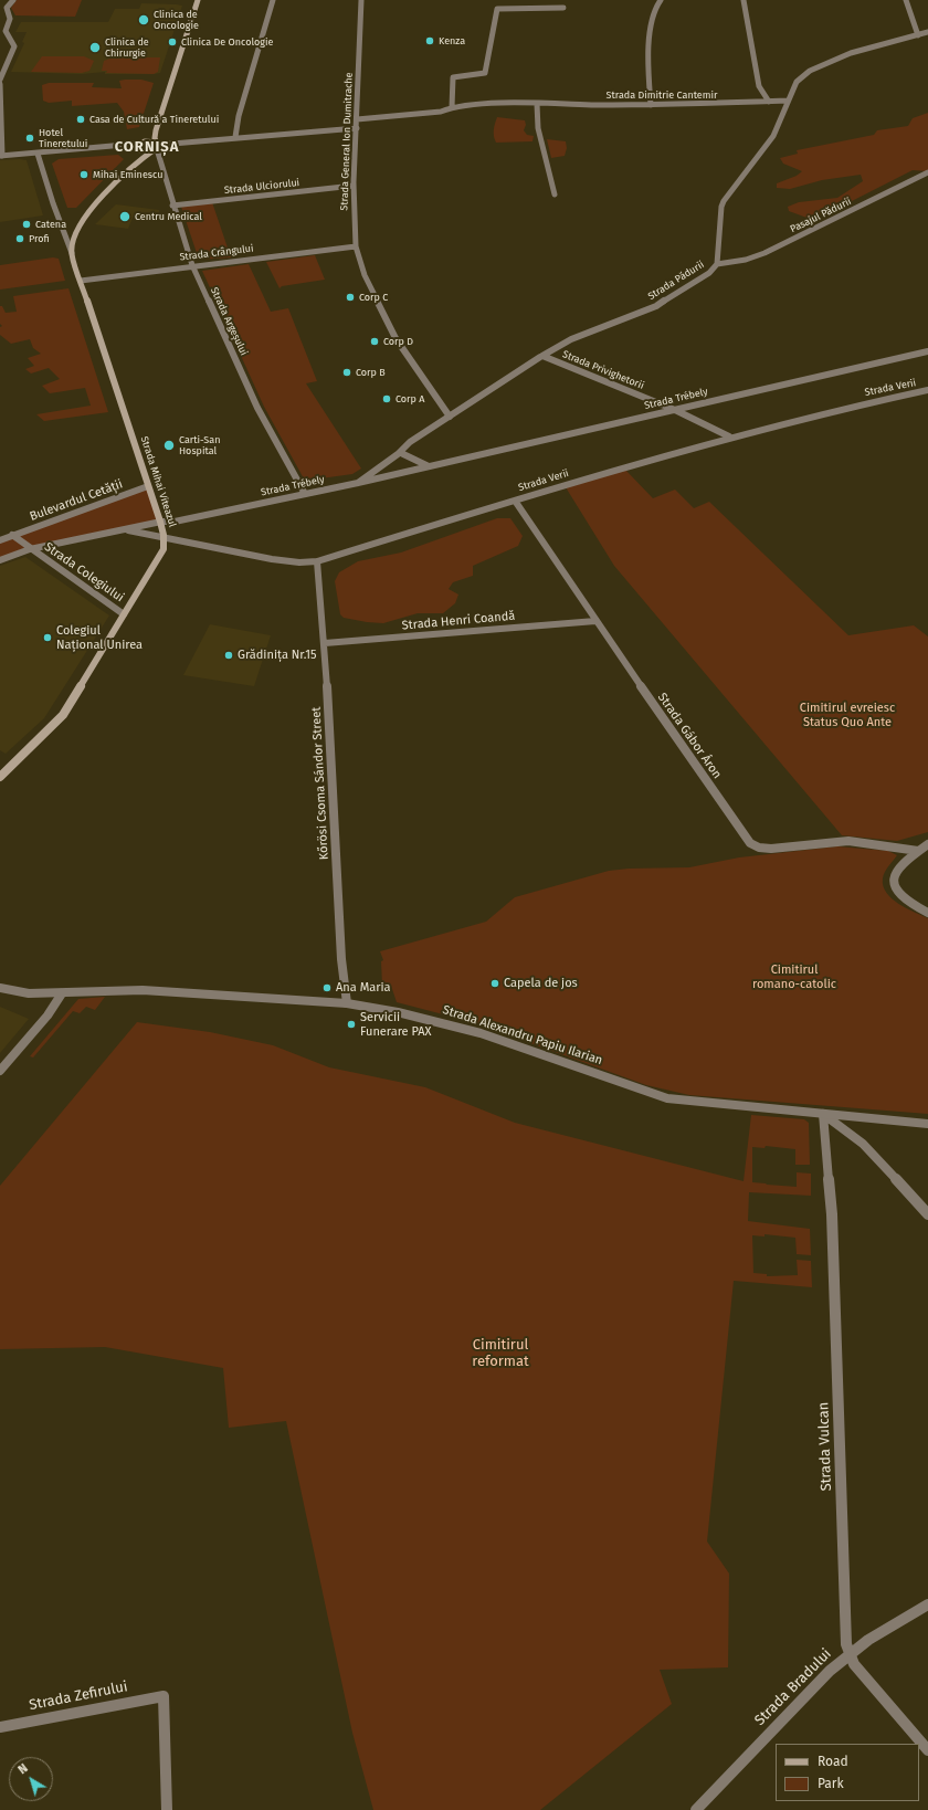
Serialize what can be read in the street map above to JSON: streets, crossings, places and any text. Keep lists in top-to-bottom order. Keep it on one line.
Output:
{"streets":{"main road":["Strada Mihai Viteazul"],"street":["Strada Dimitrie Cantemir","Strada General Ion Dumitrache","Strada Ulciorului","Pasajul Pădurii","Strada Crângului","Strada Pădurii","Strada Argeșului","Strada Privighetorii","Strada Verii","Strada Trébely","Bulevardul Cetății","Strada Colegiului","Strada Henri Coandă","Strada Gábor Áron","Kőrösi Csoma Sándor Street","Strada Alexandru Papiu Ilarian","Strada Vulcan","Strada Bradului","Strada Zefirului"]},"crossings":[["Strada Dimitrie Cantemir","Strada General Ion Dumitrache"],["Strada Dimitrie Cantemir","Strada Pădurii"],["Strada General Ion Dumitrache","Strada Ulciorului"],["Strada General Ion Dumitrache","Strada Crângului"],["Strada General Ion Dumitrache","Strada Pădurii"],["Strada Ulciorului","Strada Argeșului"],["Pasajul Pădurii","Strada Pădurii"],["Strada Crângului","Strada Argeșului"],["Strada Crângului","Strada Mihai Viteazul"],["Strada Pădurii","Strada Privighetorii"],["Strada Pădurii","Strada Trébely"],["Strada Argeșului","Strada Trébely"],["Strada Privighetorii","Strada Verii"],["Strada Privighetorii","Strada Trébely"],["Strada Verii","Strada Mihai Viteazul"],["Strada Verii","Strada Gábor Áron"],["Strada Verii","Kőrösi Csoma Sándor Street"],["Strada Trébely","Strada Mihai Viteazul"],["Strada Mihai Viteazul","Bulevardul Cetății"],["Strada Mihai Viteazul","Strada Colegiului"],["Strada Henri Coandă","Strada Gábor Áron"],["Strada Henri Coandă","Kőrösi Csoma Sándor Street"],["Kőrösi Csoma Sándor Street","Strada Alexandru Papiu Ilarian"],["Strada Alexandru Papiu Ilarian","Strada Vulcan"],["Strada Vulcan","Strada Bradului"]],"districts":["CORNIȘA"],"parks":["Cimitirul evreiesc Status Quo Ante","Cimitirul romano-catolic","Cimitirul reformat"],"places":["Clinica de Oncologie","Kenza","Clinica De Oncologie","Clinica de Chirurgie","Casa de Cultură a Tineretului","Hotel Tineretului","Mihai Eminescu","Centru Medical","Catena","Profi","Corp C","Corp D","Corp B","Corp A","Carti-San Hospital","Colegiul Național Unirea","Grădinița Nr.15","Capela de jos","Ana Maria","Servicii Funerare PAX"],"legend":["Road","Park"],"north":"top left"}
